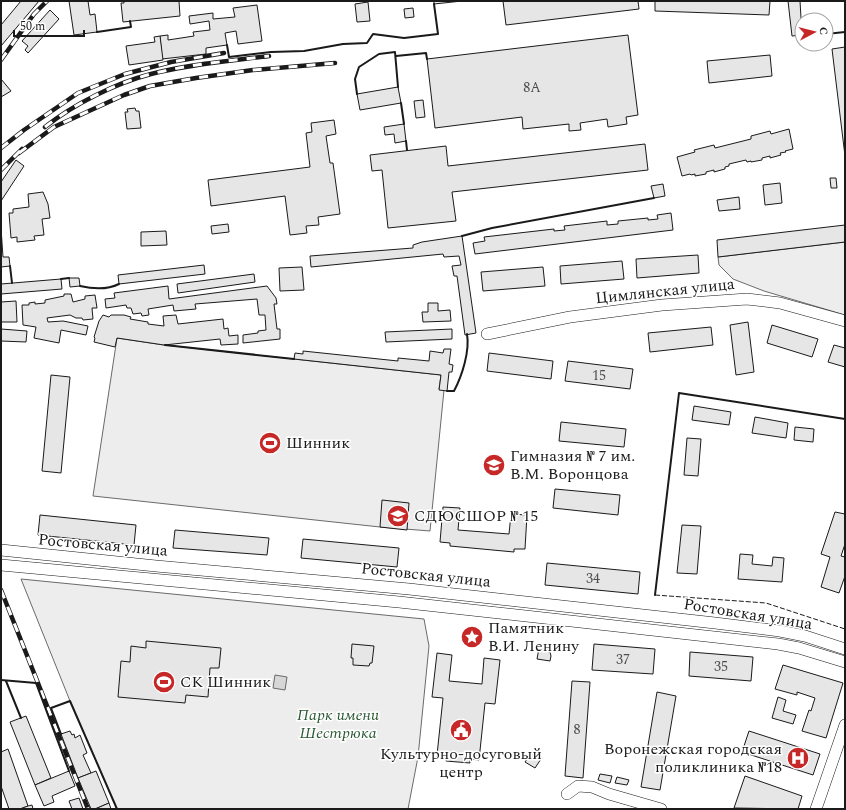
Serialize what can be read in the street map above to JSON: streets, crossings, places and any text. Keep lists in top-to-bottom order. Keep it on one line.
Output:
{"streets":{"street":["Цимлянская улица","Ростовская улица"]},"parks":["Парк имени Шестрюка"],"places":{"sports":["Шинник","СК Шинник"],"school or university":["Гимназия № 7 им. В.М. Воронцова","СДЮСШОР № 15"],"place":["Памятник В.И. Ленину"],"public building":["Культурно-досуговый центр"],"hospital":["Воронежская городская поликлиника №18"]},"house_numbers":["8А","15","34","37","35","8"],"scale_bar":"50 m","north":"right"}
